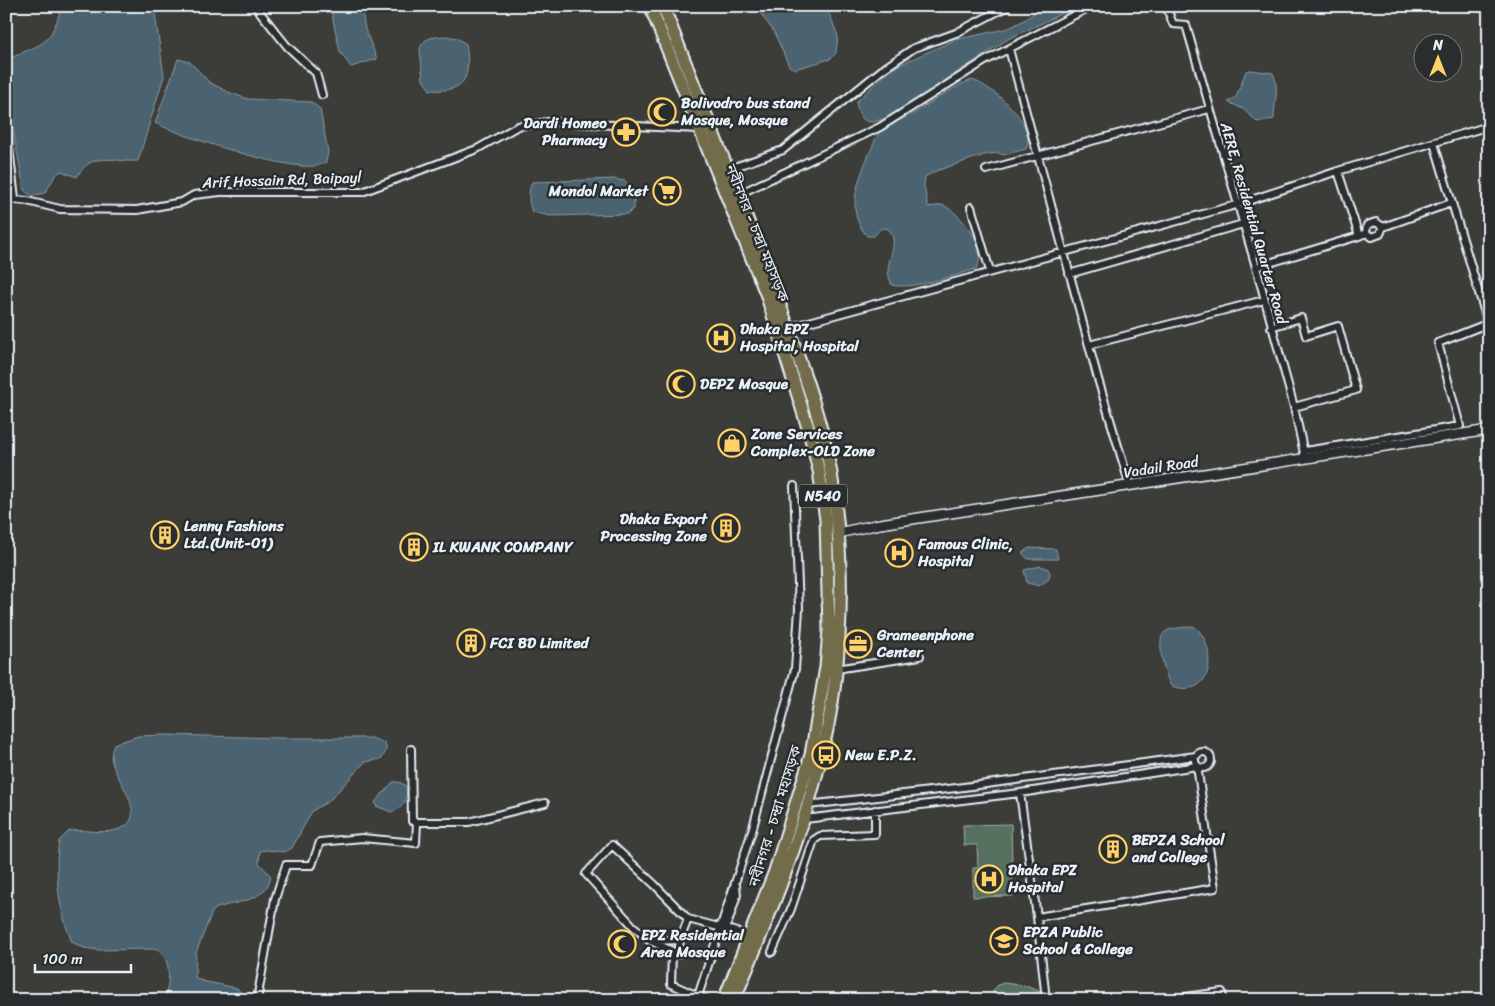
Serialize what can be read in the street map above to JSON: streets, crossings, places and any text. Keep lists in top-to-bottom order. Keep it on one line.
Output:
{"streets":{"highway":["নবীনগর - চন্দ্রা মহাসড়ক","N540"],"street":["Arif Hossain Rd, Baipayl","AERE, Residential Quarter Road","Vadail Road"]},"crossings":[["Arif Hossain Rd, Baipayl","নবীনগর - চন্দ্রা মহাসড়ক"],["AERE, Residential Quarter Road","Vadail Road"],["নবীনগর - চন্দ্রা মহাসড়ক","Vadail Road"]],"places":{"mosque":["Bolivodro bus stand Mosque, Mosque","DEPZ Mosque","EPZ Residential Area Mosque"],"pharmacy":["Dardi Homeo Pharmacy"],"supermarket":["Mondol Market"],"hospital":["Dhaka EPZ Hospital, Hospital","Famous Clinic, Hospital","Dhaka EPZ Hospital"],"shop":["Zone Services Complex-OLD Zone"],"building":["Dhaka Export Processing Zone","Lenny Fashions Ltd.(Unit-01)","IL KWANK COMPANY","FCI BD Limited","BEPZA School and College"],"office":["Grameenphone Center"],"bus stop":["New E.P.Z."],"school or university":["EPZA Public School & College"]},"scale_bar":"100 m","north":"top"}
